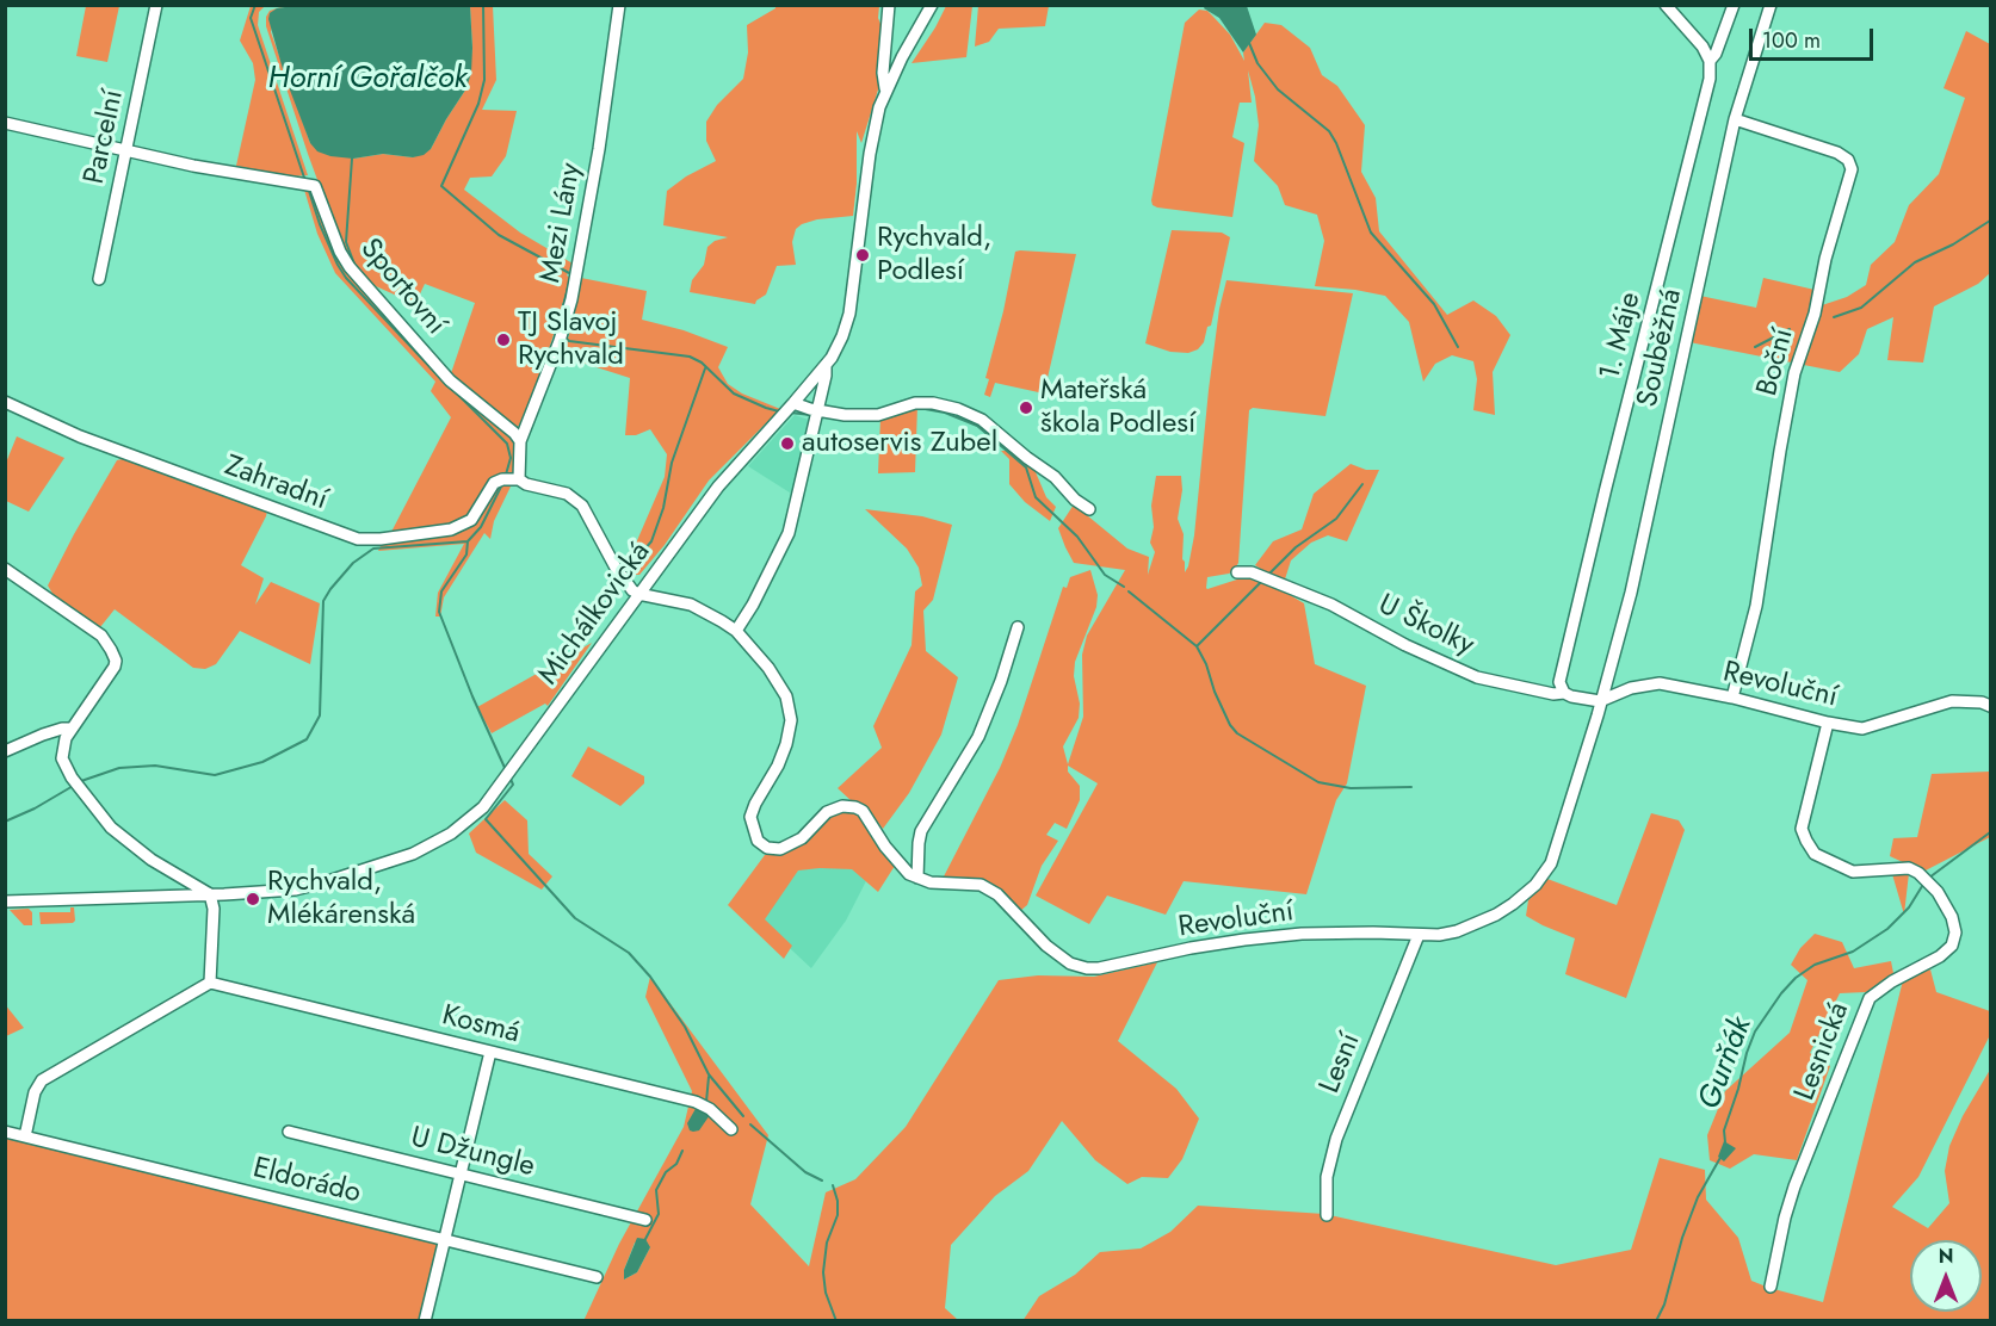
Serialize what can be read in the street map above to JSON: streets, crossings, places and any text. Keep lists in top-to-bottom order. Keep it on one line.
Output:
{"streets":{"street":["Parcelní","Mezi Lány","Sportovní","1. Máje","Souběžná","Boční","Zahradní","Michálkovická","U Školky","Revoluční","Kosmá","Lesnická","Lesní","U Džungle","Eldorádo"]},"crossings":[["Parcelní","Sportovní"],["Mezi Lány","Sportovní"],["1. Máje","U Školky"],["Souběžná","Boční"],["Souběžná","U Školky"],["Souběžná","Revoluční"],["Boční","Revoluční"],["U Školky","Revoluční"],["Revoluční","Lesnická"],["Revoluční","Lesní"]],"water":["Horní Gořalčok","Gurňák"],"places":["Rychvald, Podlesí","TJ Slavoj Rychvald","Mateřská škola Podlesí","autoservis Zubel","Rychvald, Mlékárenská"],"scale_bar":"100 m","north":"top"}
